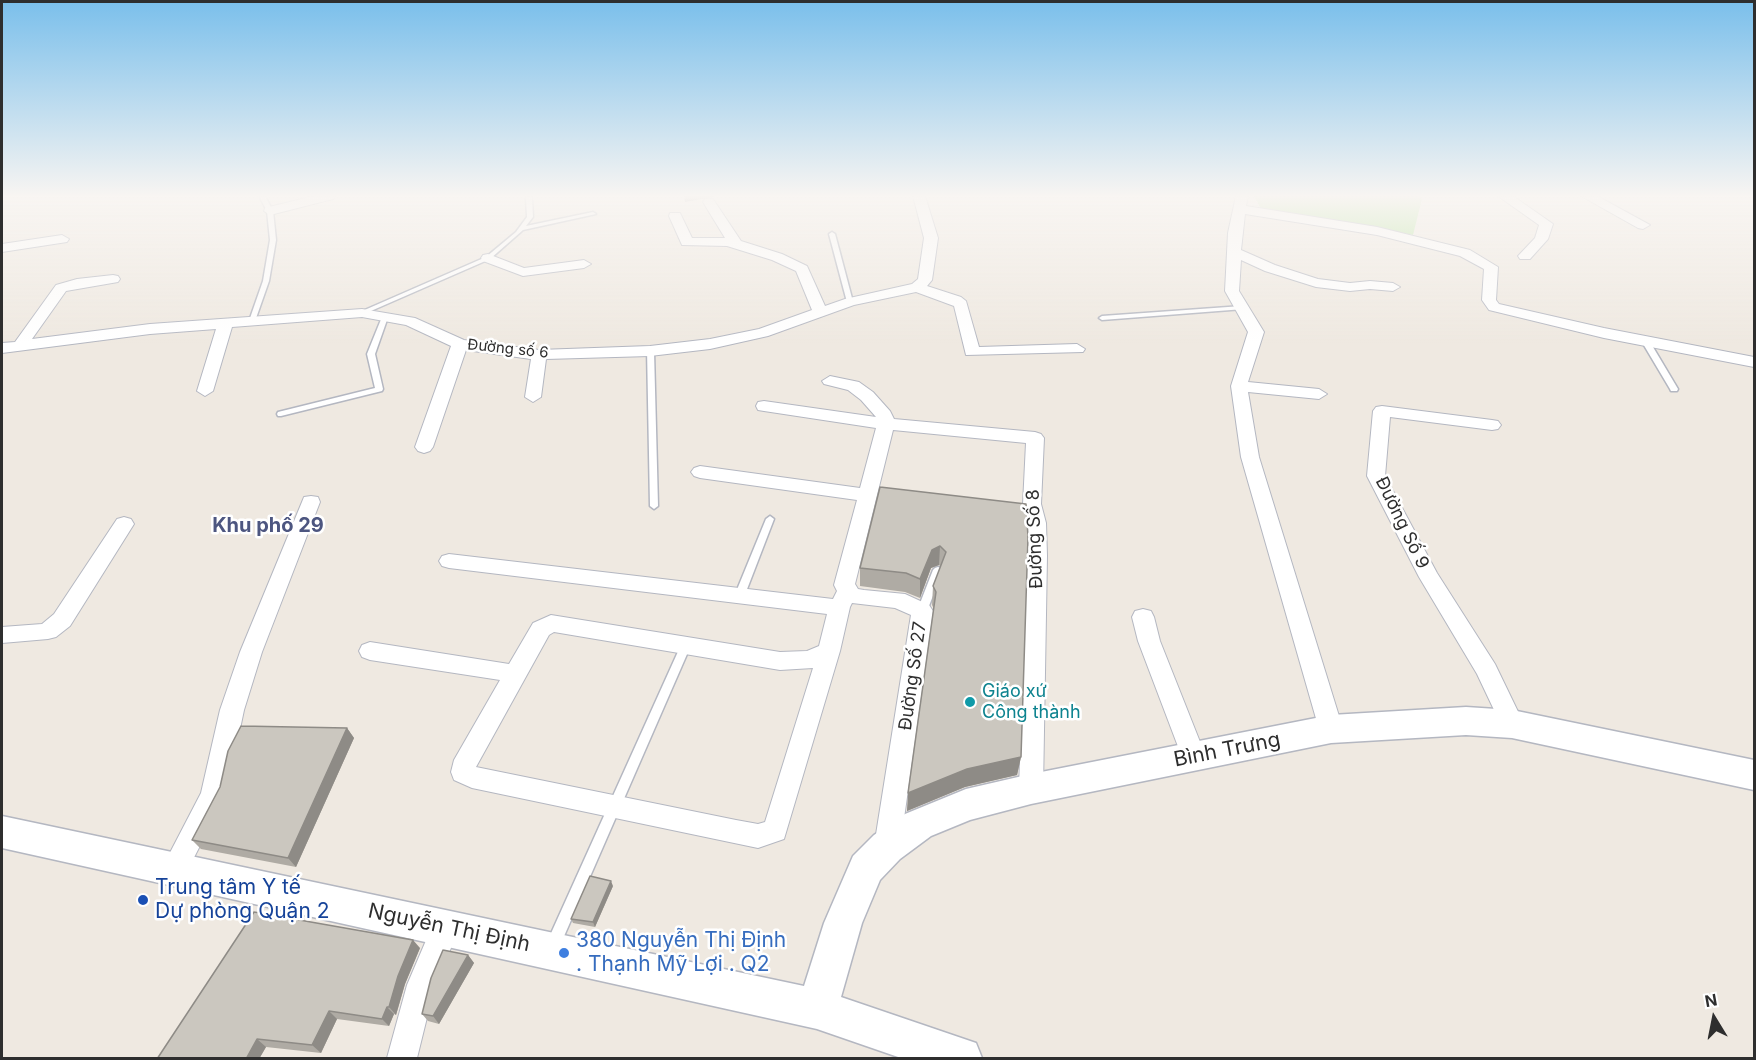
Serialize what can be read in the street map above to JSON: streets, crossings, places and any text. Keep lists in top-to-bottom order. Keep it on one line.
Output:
{"streets":{"street":["Đường số 6","Đường Số 9","Đường Số 8","Đường Số 27","Bình Trưng","Nguyễn Thị Định"]},"crossings":[["Đường Số 9","Bình Trưng"],["Đường Số 8","Bình Trưng"],["Đường Số 27","Bình Trưng"],["Bình Trưng","Nguyễn Thị Định"]],"districts":["Khu phố 29"],"places":["Giáo xứ Công thành","Trung tâm Y tế Dự phòng Quận 2","380 Nguyễn Thị Định . Thạnh Mỹ Lợi . Q2"],"north":"top"}
